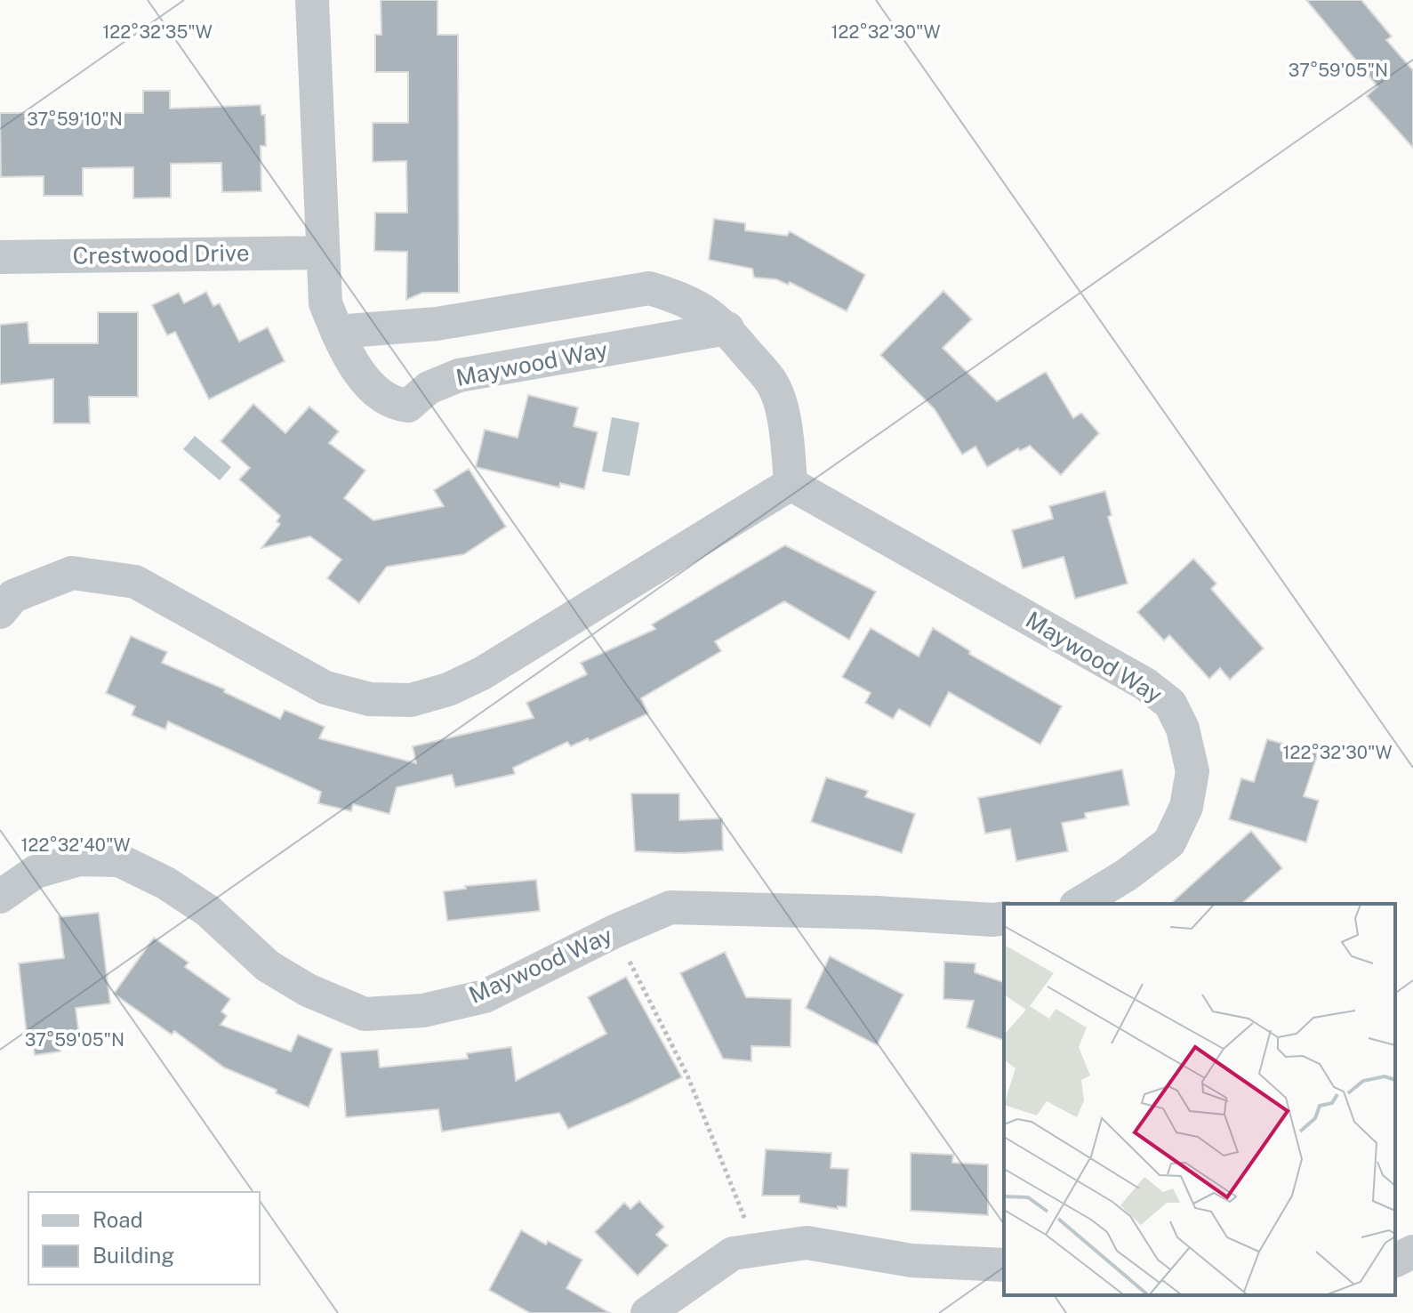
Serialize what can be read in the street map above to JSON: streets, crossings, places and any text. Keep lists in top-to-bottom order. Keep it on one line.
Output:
{"streets":{"street":["Crestwood Drive","Maywood Way"]},"crossings":[["Crestwood Drive","Maywood Way"]],"legend":["Road","Building"],"coordinates":["122°32'30\"W","122°32'35\"W","37°59'05\"N","37°59'10\"N","122°32'40\"W"]}
